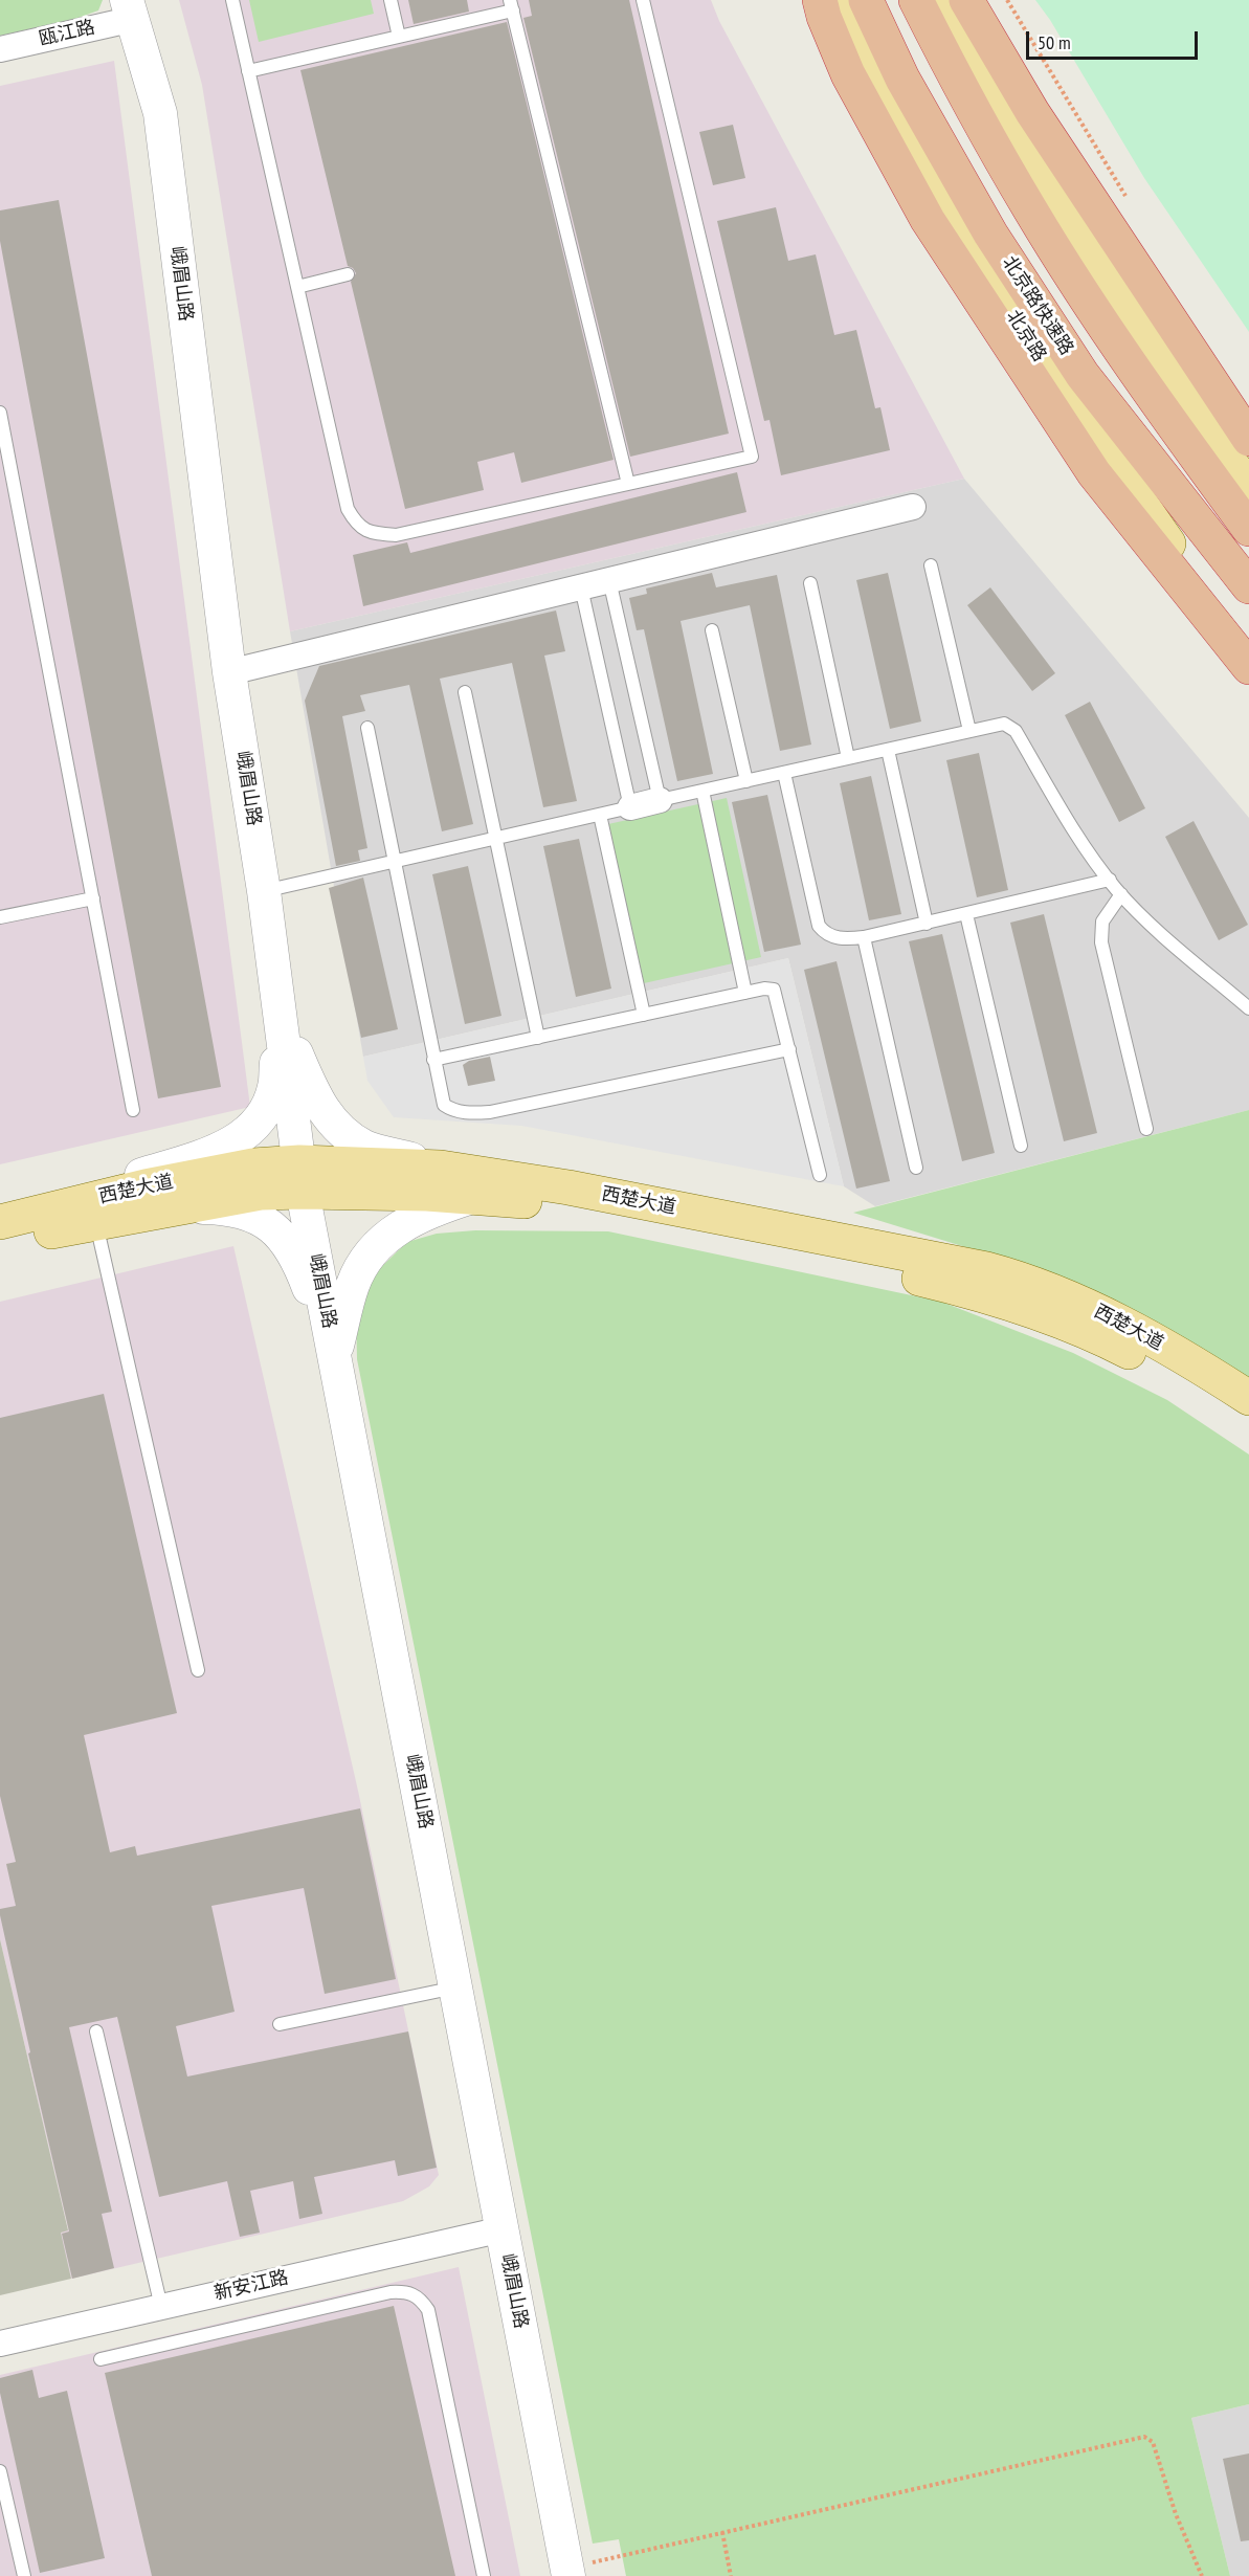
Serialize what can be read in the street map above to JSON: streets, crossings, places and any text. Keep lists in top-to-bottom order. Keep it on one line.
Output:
{"streets":{"highway":["北京路快速路"],"main road":["北京路","西楚大道"],"street":["瓯江路","峨眉山路","新安江路"]},"crossings":[["瓯江路","峨眉山路"],["峨眉山路","西楚大道"],["峨眉山路","新安江路"]],"scale_bar":"50 m"}
